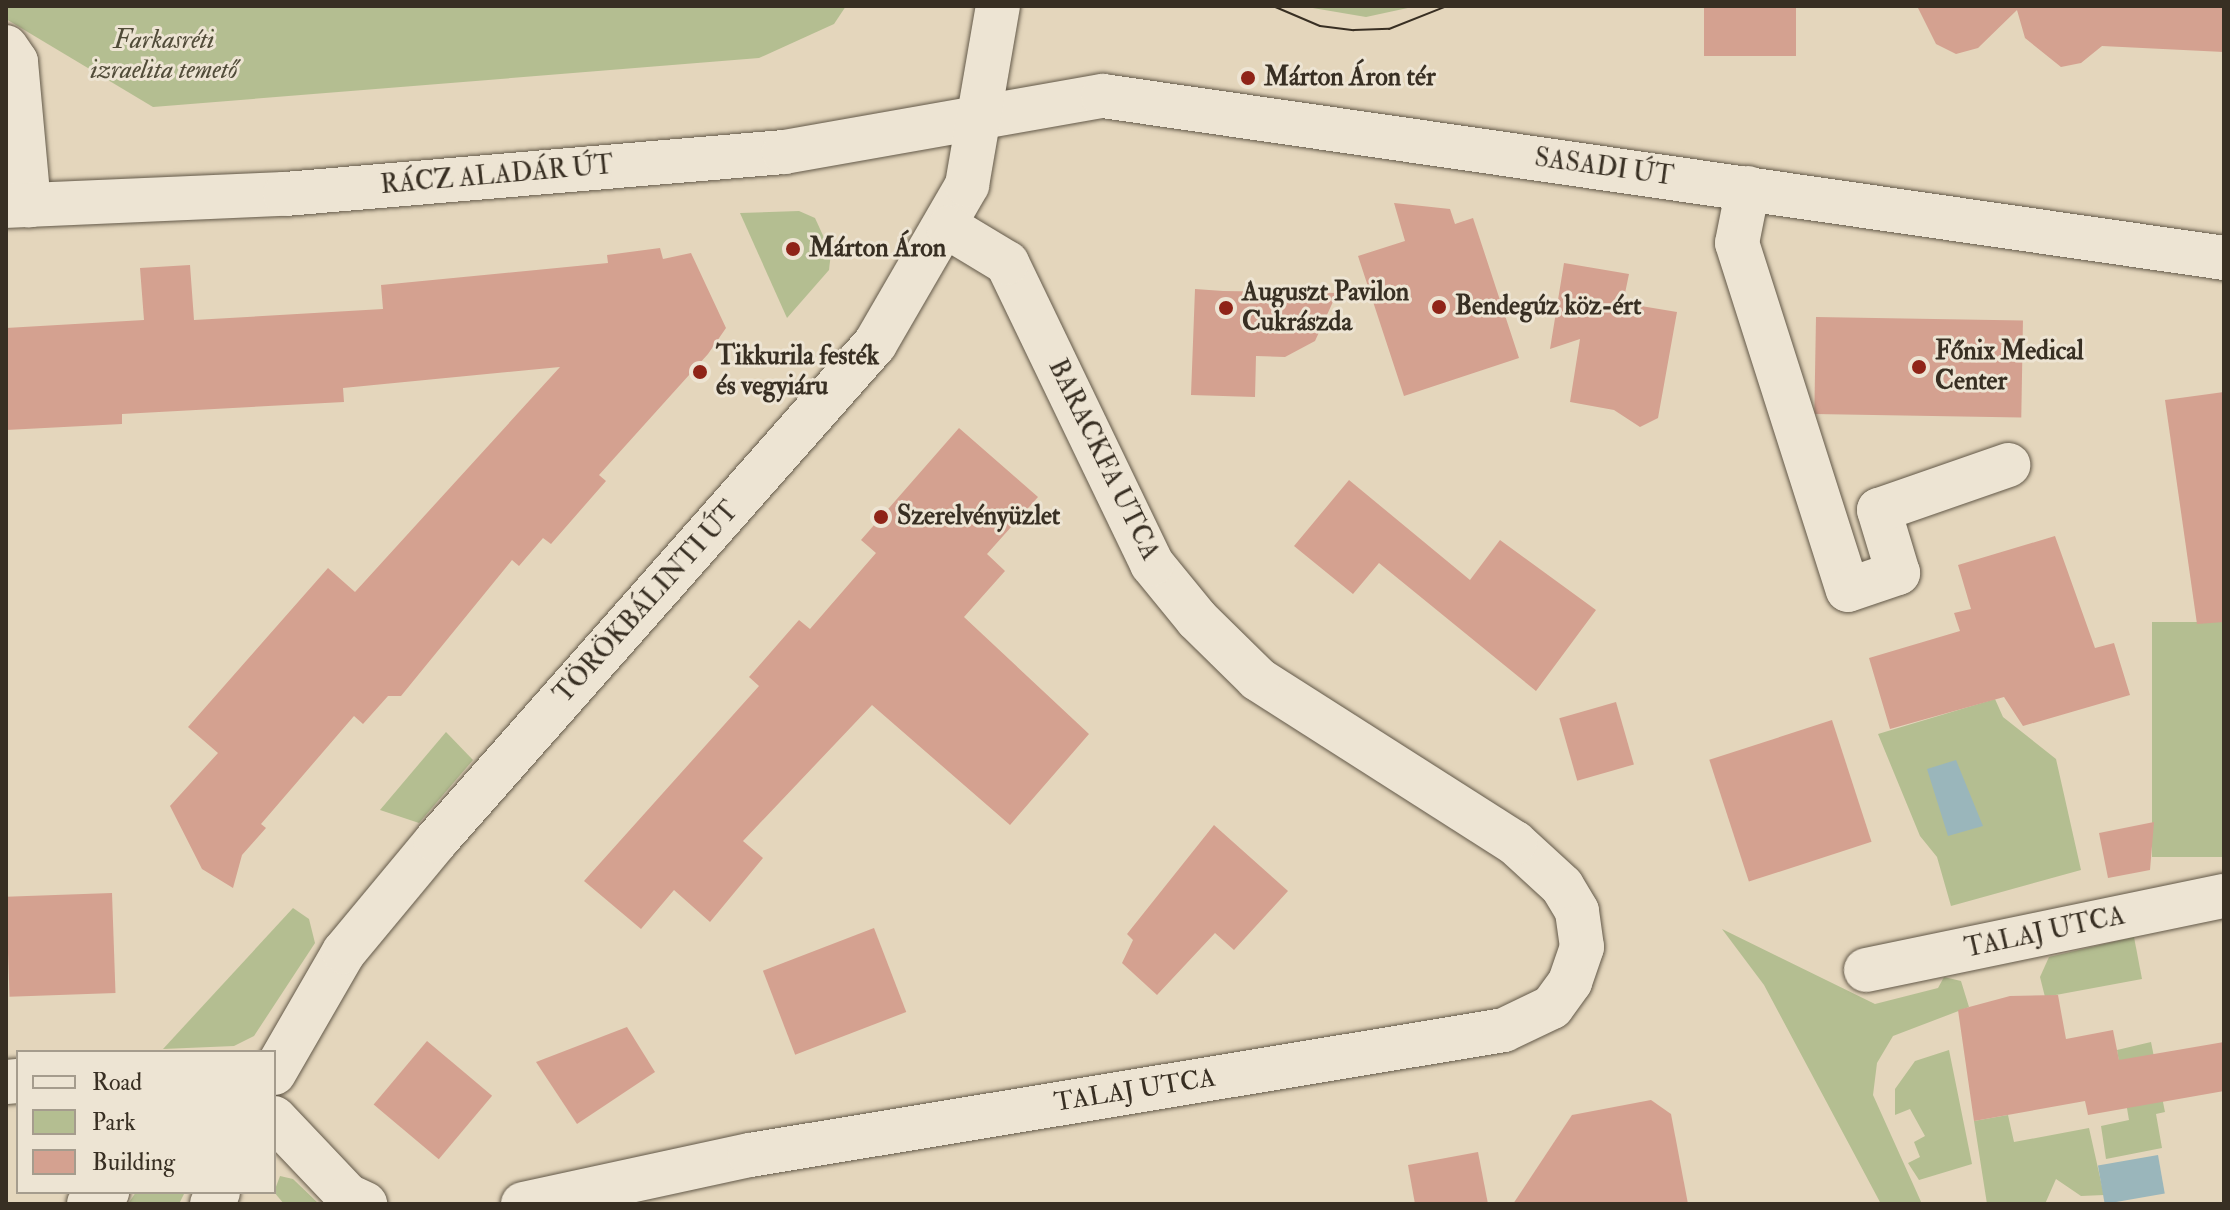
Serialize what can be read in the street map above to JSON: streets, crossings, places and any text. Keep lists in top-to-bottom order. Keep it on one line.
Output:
{"streets":{"street":["SASADI ÚT","RÁCZ ALADÁR ÚT","BARACKFA UTCA","TÖRÖKBÁLINTI ÚT","TALAJ UTCA"]},"crossings":[["SASADI ÚT","RÁCZ ALADÁR ÚT"],["SASADI ÚT","TÖRÖKBÁLINTI ÚT"],["RÁCZ ALADÁR ÚT","TÖRÖKBÁLINTI ÚT"],["BARACKFA UTCA","TÖRÖKBÁLINTI ÚT"],["BARACKFA UTCA","TALAJ UTCA"]],"parks":["Farkasréti izraelita temető"],"places":["Márton Áron tér","Márton Áron","Bendegúz köz-ért","Auguszt Pavilon Cukrászda","Főnix Medical Center","Tikkurila festék és vegyiáru","Szerelvényüzlet"],"legend":["Road","Park","Building"]}
